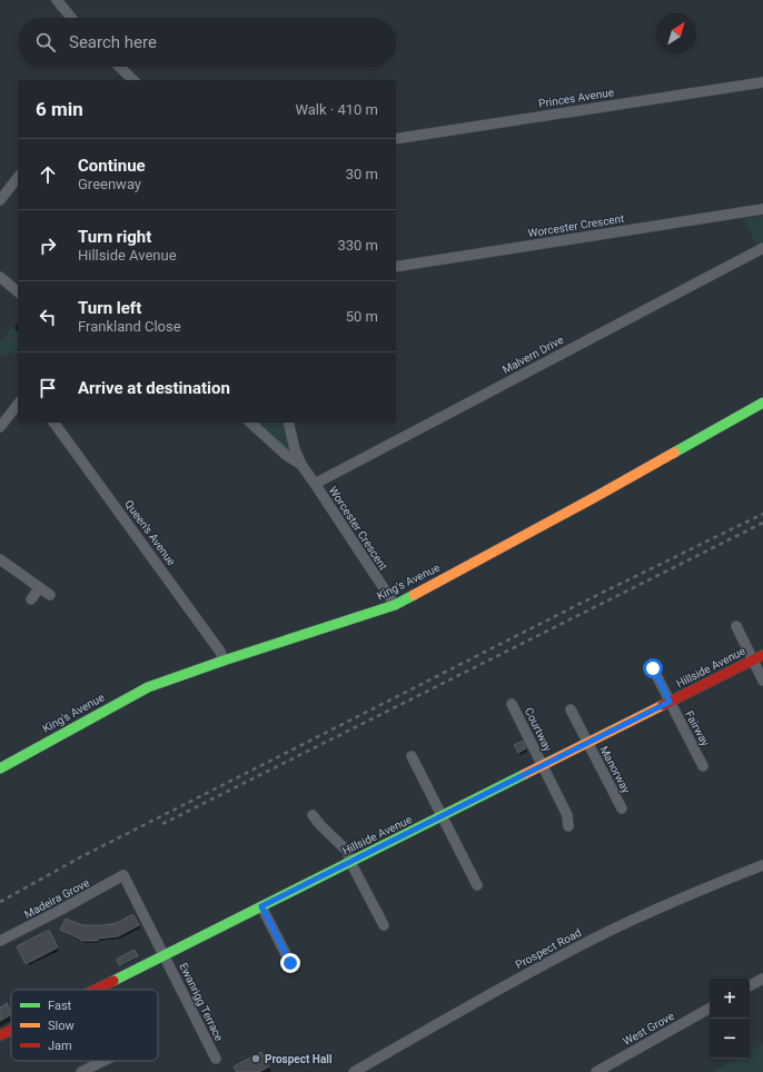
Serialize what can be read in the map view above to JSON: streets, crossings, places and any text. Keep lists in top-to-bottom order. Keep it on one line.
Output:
{"streets":{"street":["Princes Avenue","Worcester Crescent","Malvern Drive","Queen's Avenue","King's Avenue","Hillside Avenue","Fairway","Courtway","Manorway","Madeira Grove","Prospect Road","Ewanrigg Terrace","West Grove"]},"crossings":[["Worcester Crescent","Malvern Drive"],["Worcester Crescent","King's Avenue"],["Queen's Avenue","King's Avenue"],["Hillside Avenue","Fairway"],["Hillside Avenue","Courtway"],["Hillside Avenue","Manorway"],["Hillside Avenue","Madeira Grove"],["Hillside Avenue","Ewanrigg Terrace"],["Madeira Grove","Ewanrigg Terrace"]],"places":["Prospect Hall"],"legend":["Fast","Slow","Jam"],"north":"top right","page":{"search":"Search here","heading":["6 min","Walk · 410 m"],"list":[["Continue","Greenway","30 m"],["Turn right","Hillside Avenue","330 m"],["Turn left","Frankland Close","50 m"],"Arrive at destination"],"map_buttons":["+","−"]}}
